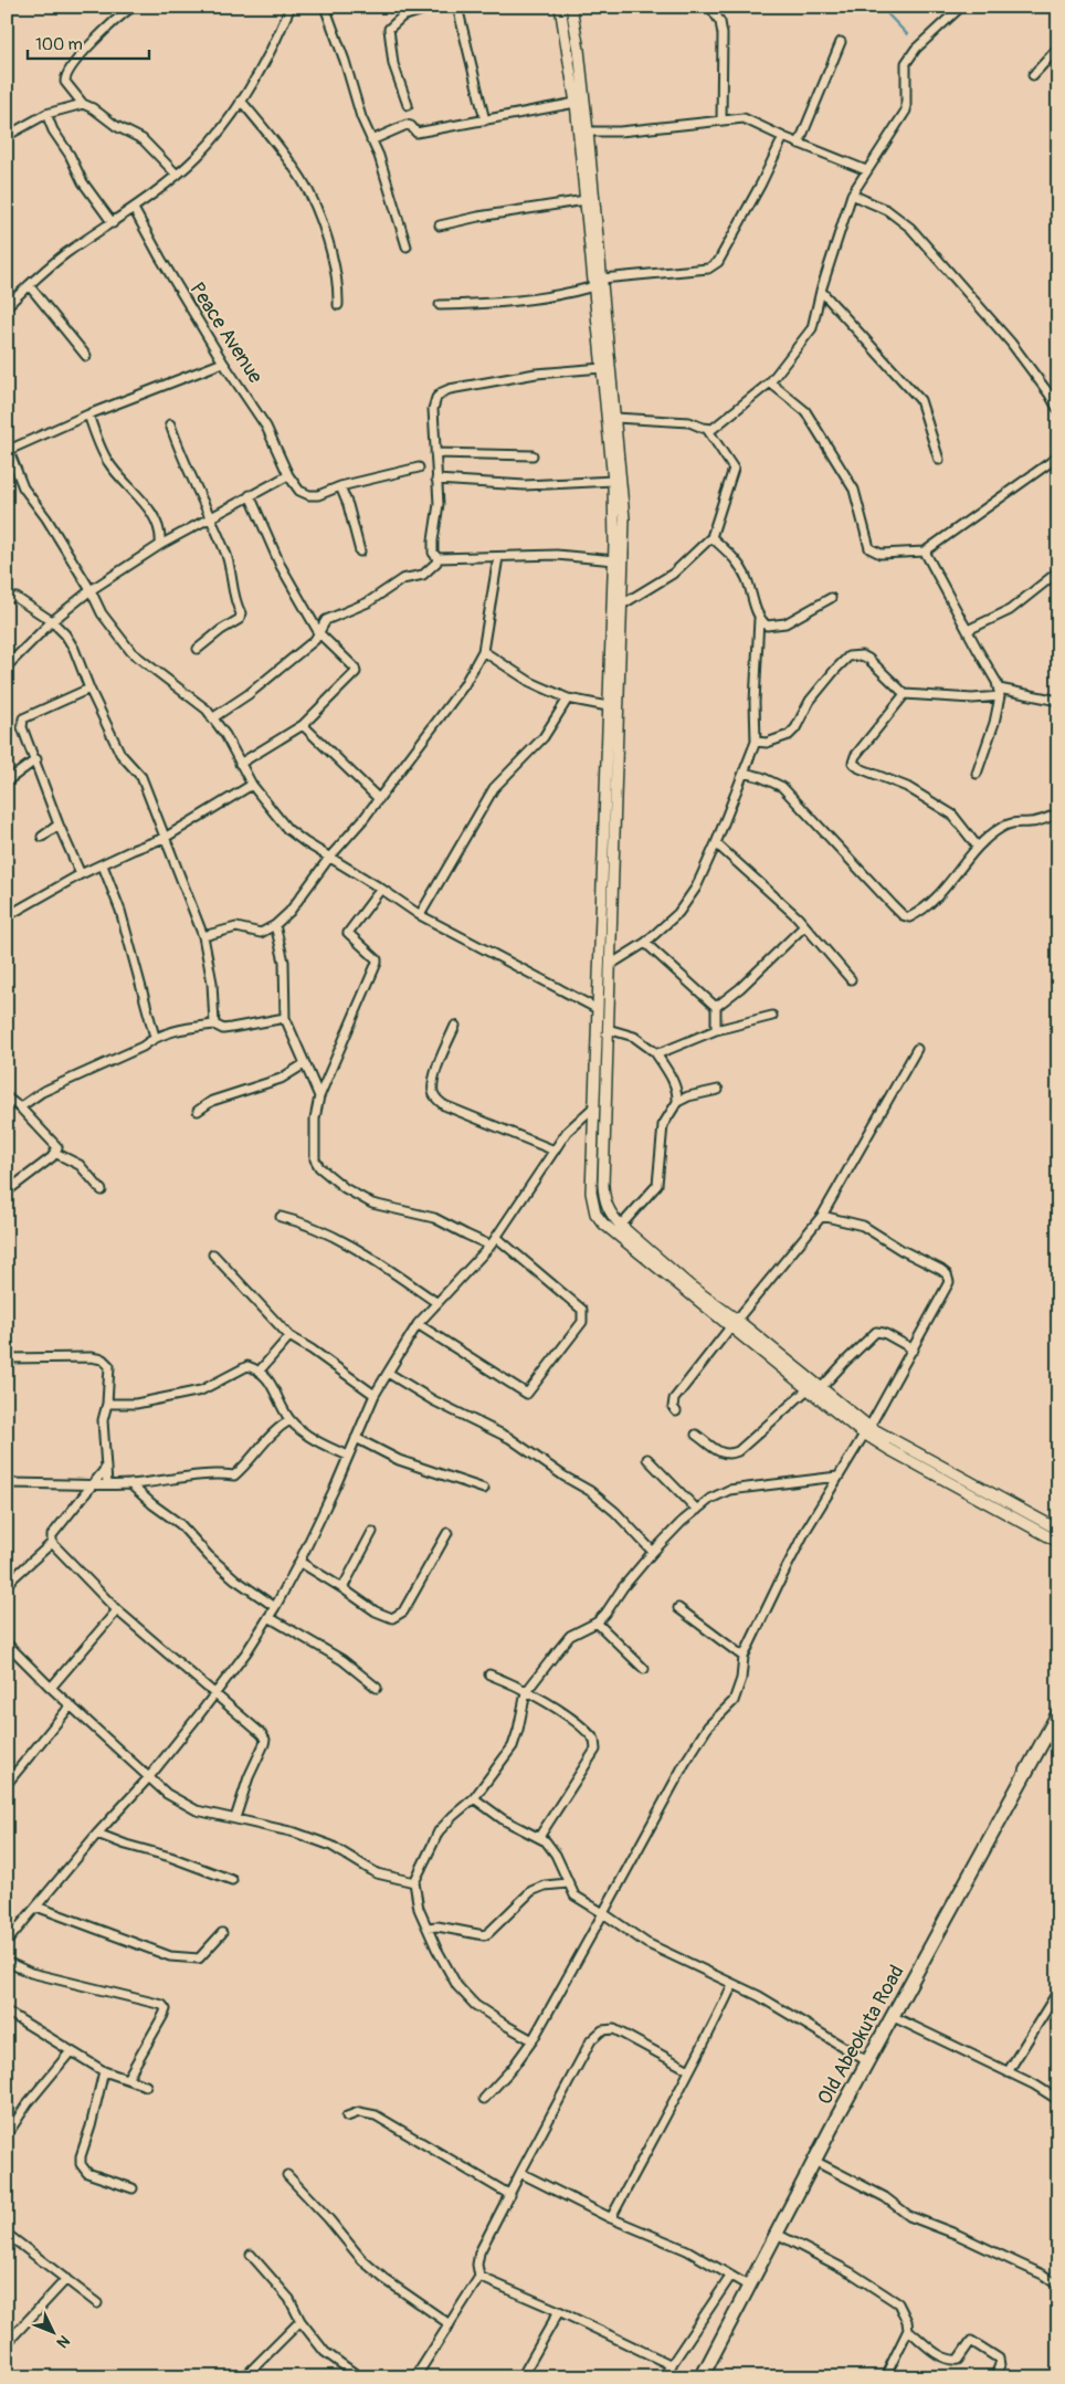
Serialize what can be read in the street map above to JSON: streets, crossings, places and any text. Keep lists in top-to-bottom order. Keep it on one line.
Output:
{"streets":{"highway":["Old Abeokuta Road"],"street":["Peace Avenue"]},"scale_bar":"100 m","north":"bottom right"}
